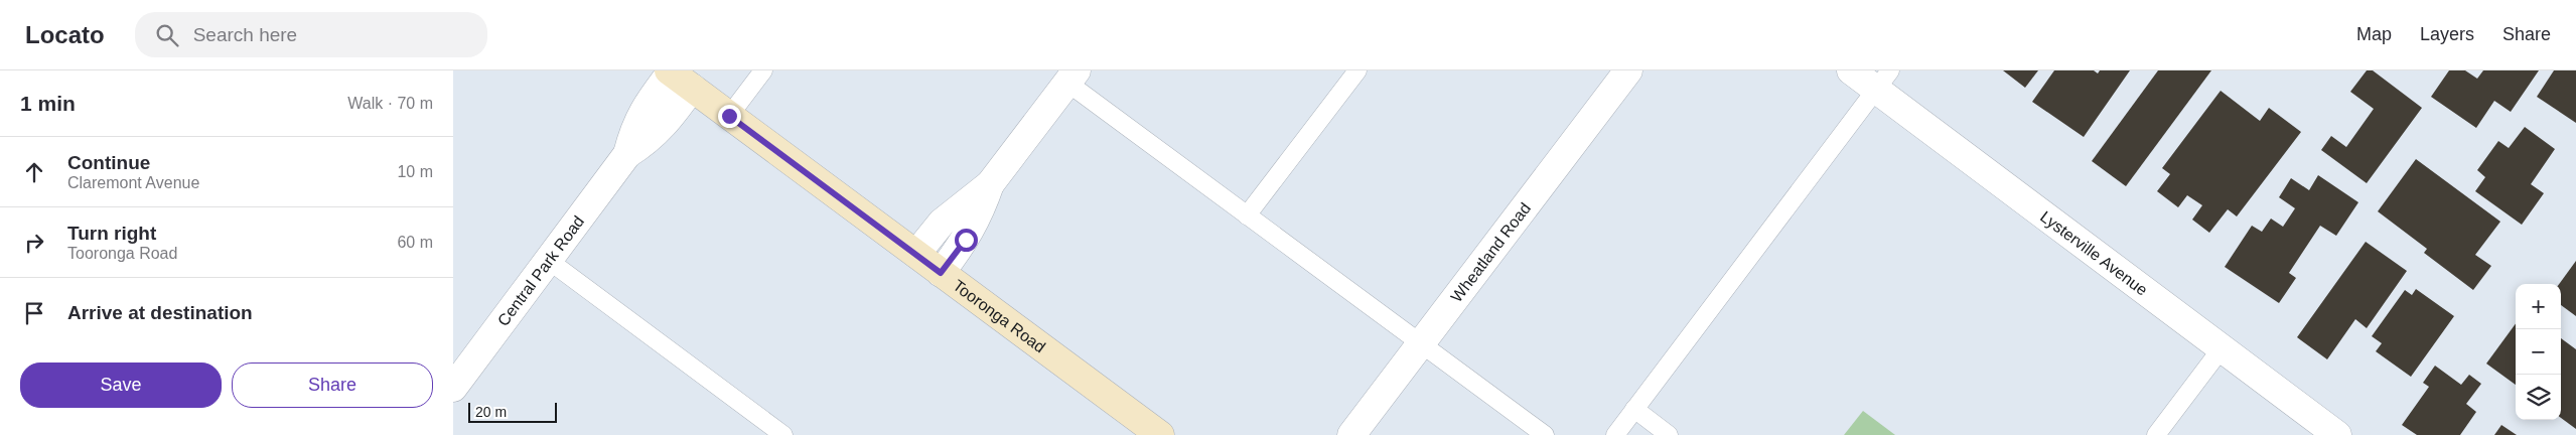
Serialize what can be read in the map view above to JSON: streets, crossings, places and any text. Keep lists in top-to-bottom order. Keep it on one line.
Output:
{"streets":{"main road":["Tooronga Road"],"street":["Wheatland Road","Lysterville Avenue","Central Park Road"]},"crossings":[["Central Park Road","Tooronga Road"]],"scale_bar":"20 m","page":{"header":"Locato","search":"Search here","nav":["Map","Layers","Share"],"heading":["1 min","Walk · 70 m"],"list":[["Continue","Claremont Avenue","10 m"],["Turn right","Tooronga Road","60 m"],"Arrive at destination"],"map_buttons":["+","−"],"buttons":["Save","Share"],"scale":"20 m"}}
